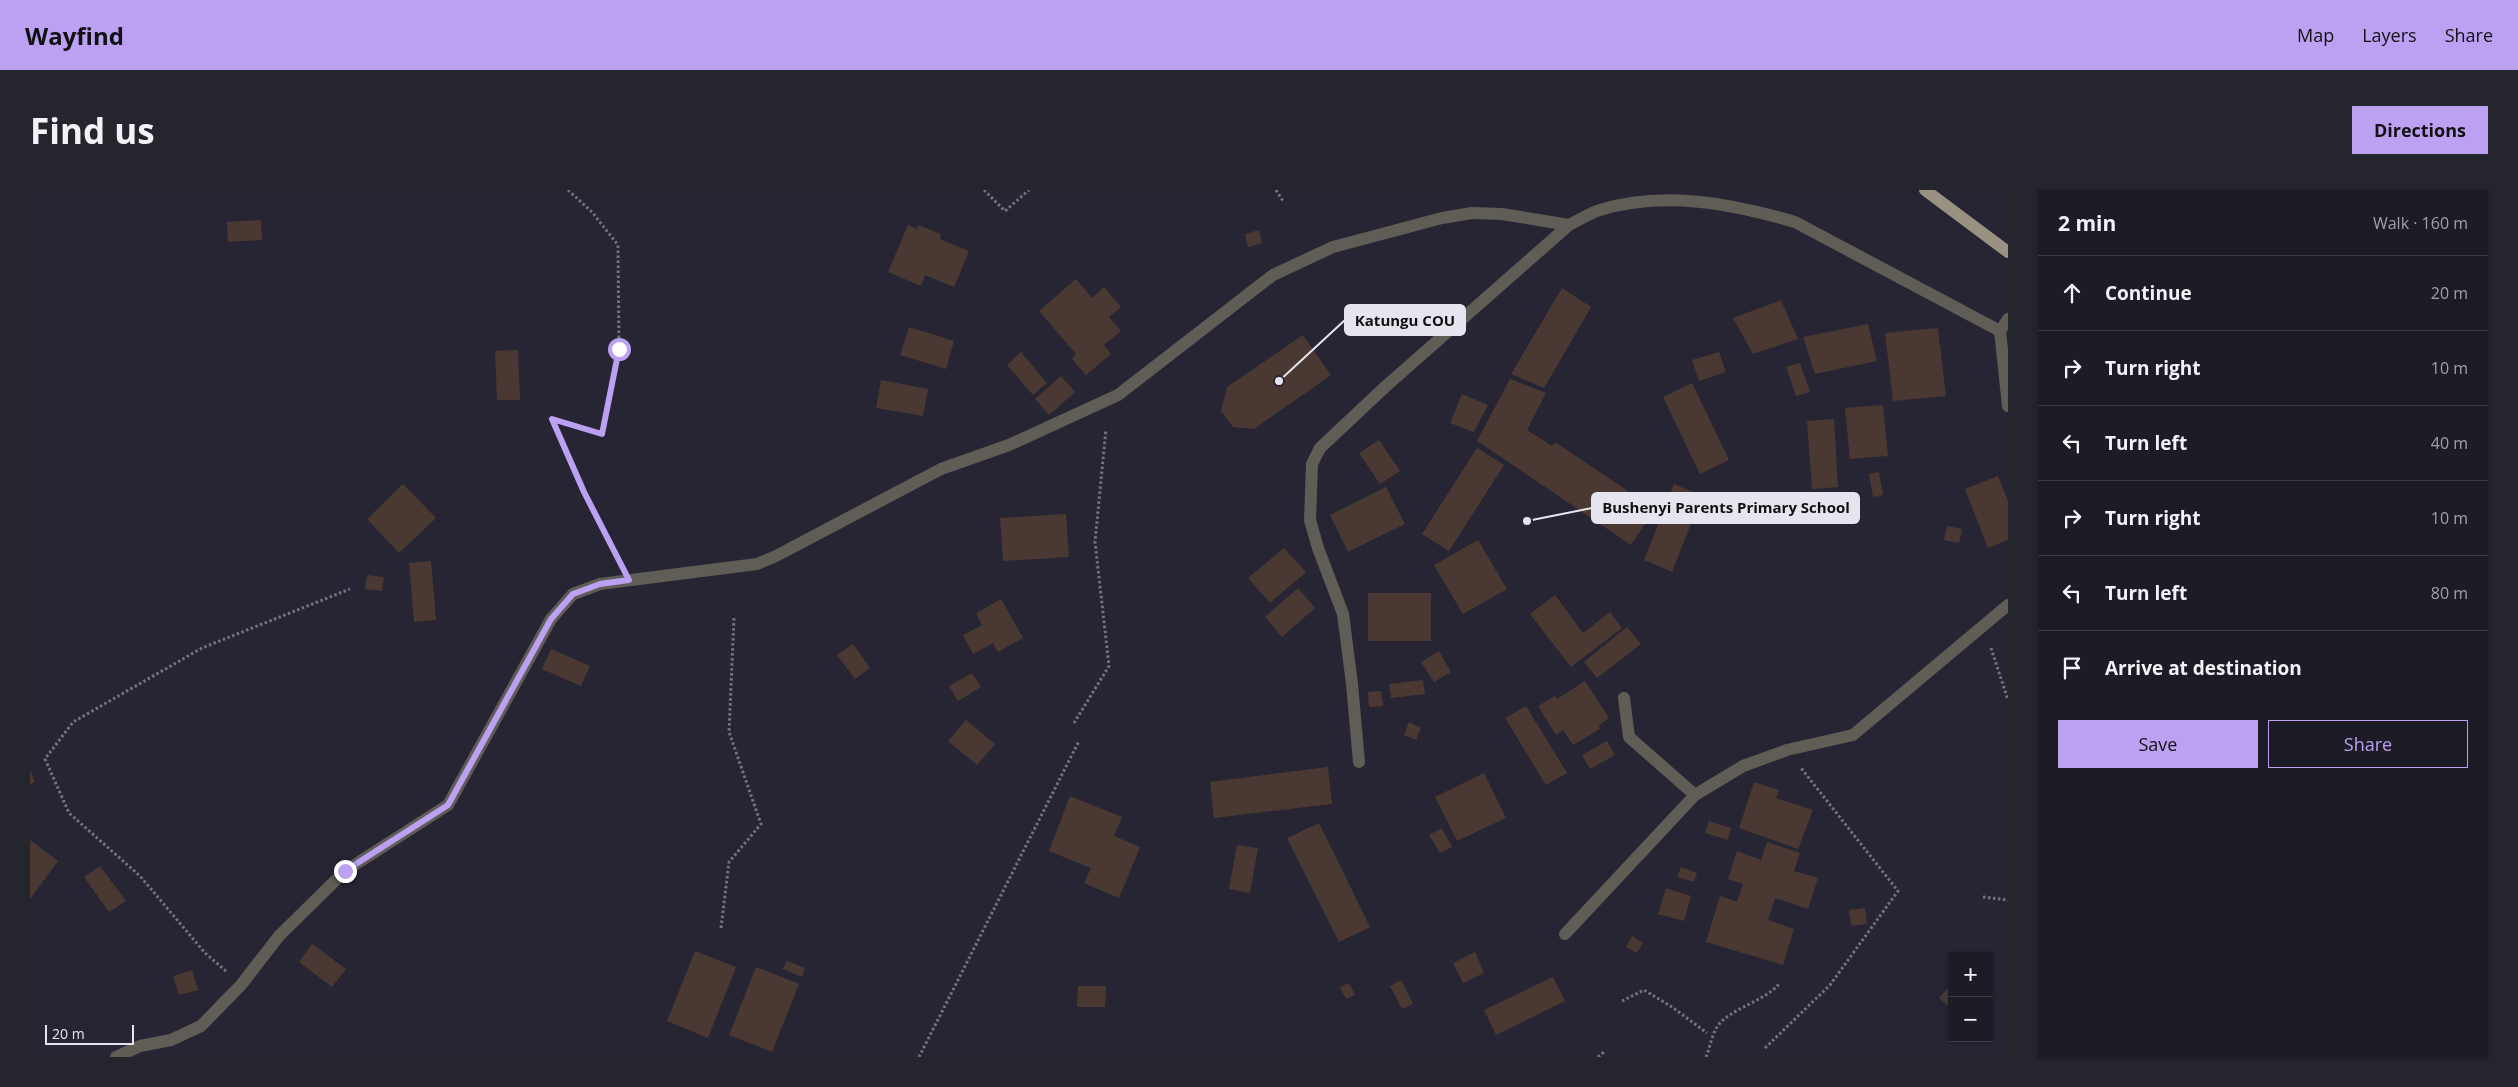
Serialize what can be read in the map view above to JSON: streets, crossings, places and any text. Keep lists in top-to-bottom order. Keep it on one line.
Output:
{"places":["Katungu COU","Bushenyi Parents Primary School"],"scale_bar":"20 m","page":{"header":"Wayfind","nav":["Map","Layers","Share"],"buttons":["Directions",["Save","Share"]],"title":"Find us","heading":["2 min","Walk · 160 m"],"list":[["Continue","20 m"],["Turn right","10 m"],["Turn left","40 m"],["Turn right","10 m"],["Turn left","80 m"],"Arrive at destination"],"map_buttons":["+","−"],"scale":"20 m"}}
